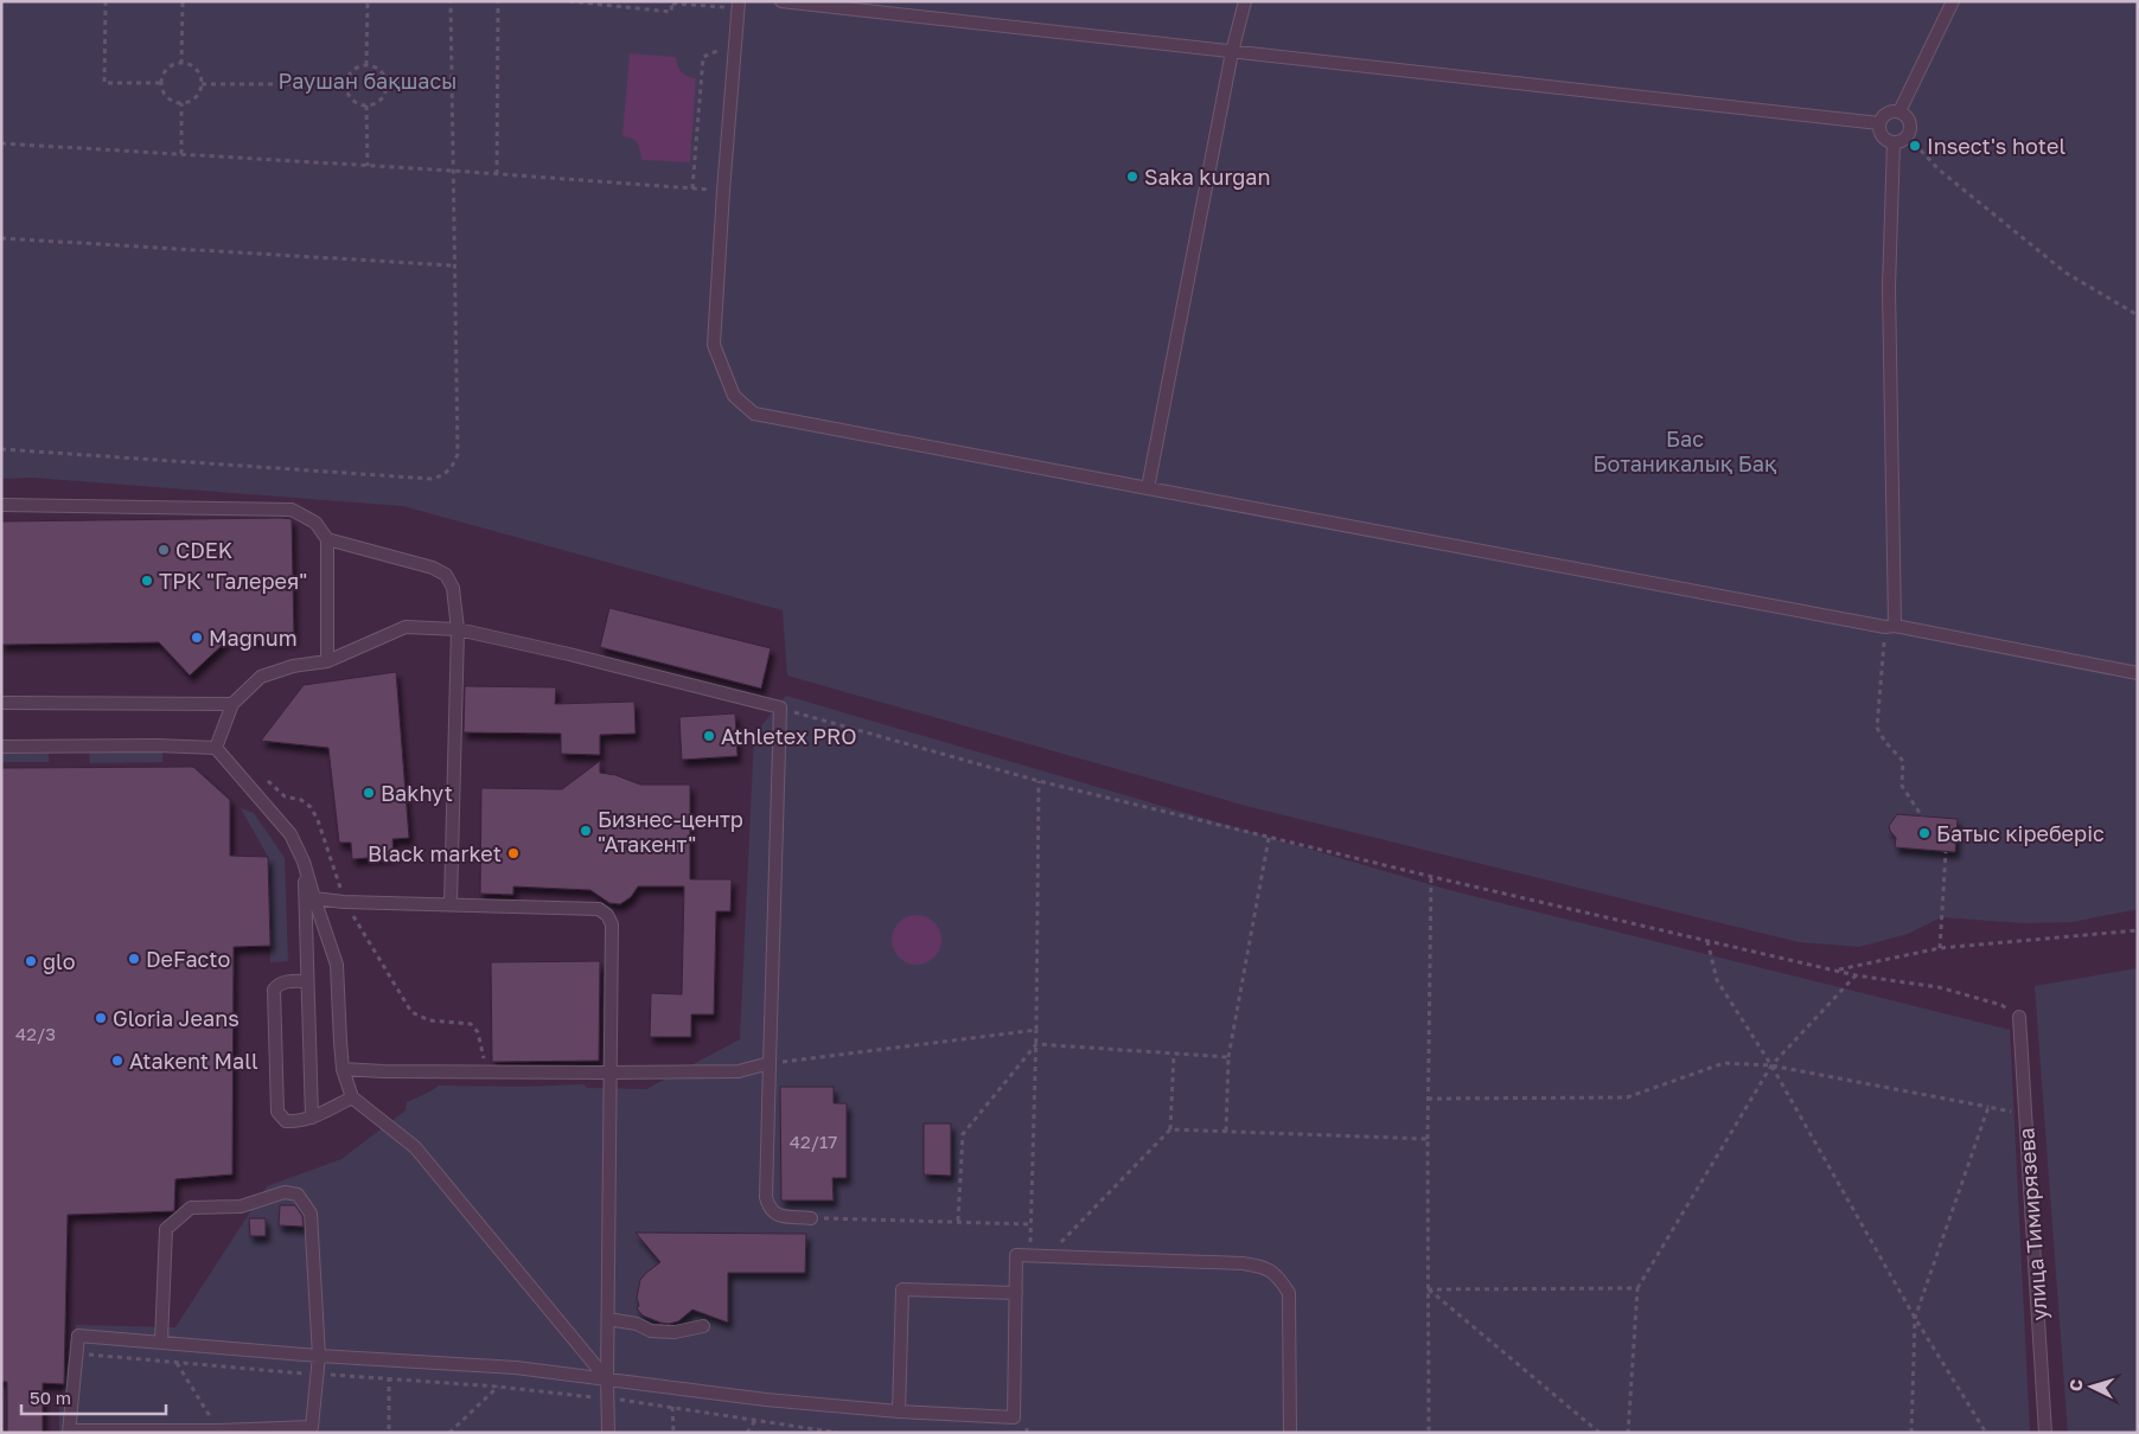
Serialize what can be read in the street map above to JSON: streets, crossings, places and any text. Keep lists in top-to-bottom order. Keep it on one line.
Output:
{"streets":{"lane":["улица Тимирязева"]},"parks":["Раушан бақшасы","Бас Ботаникалық Бақ"],"places":["Insect's hotel","Saka kurgan","CDEK","ТРК \"Галерея\"","Magnum","Athletex PRO","Bakhyt","Бизнес-центр \"Атакент\"","Батыс кіреберіс","Black market","DeFacto","glo","Gloria Jeans","Atakent Mall"],"house_numbers":["42/3","42/17"],"scale_bar":"50 m","north":"left"}
